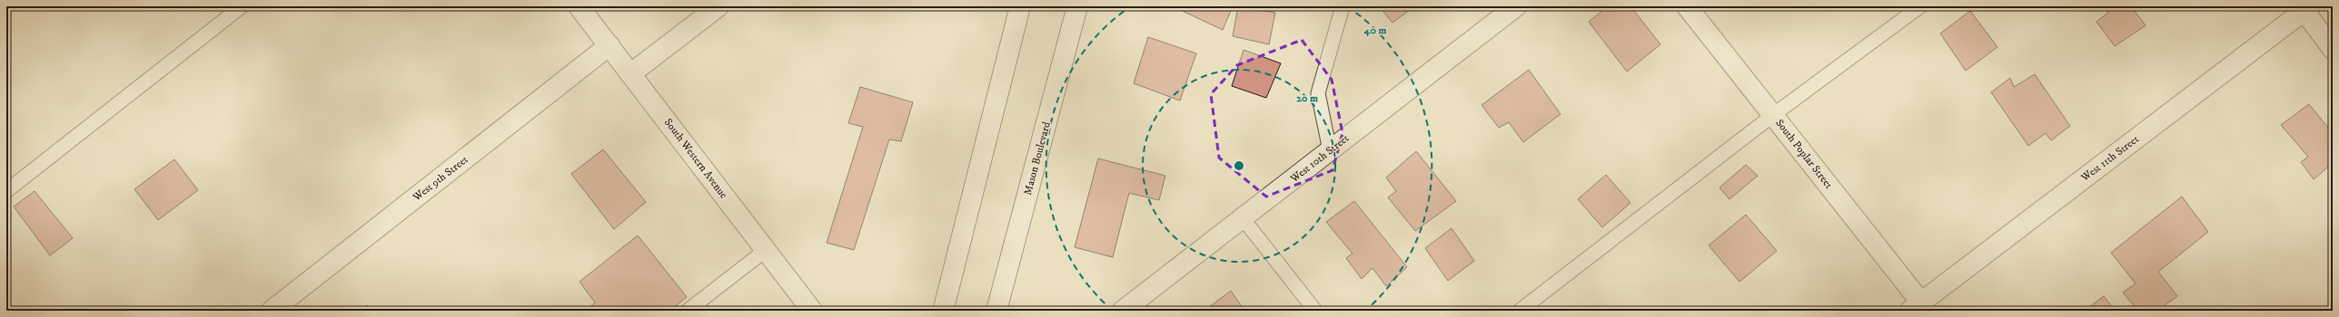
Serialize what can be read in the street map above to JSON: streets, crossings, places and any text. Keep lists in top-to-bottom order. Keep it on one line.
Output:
{"streets":{"street":["South Poplar Street","South Western Avenue","Mason Boulevard","West 10th Street","West 11th Street","West 9th Street"]},"crossings":[["South Poplar Street","West 11th Street"],["South Western Avenue","West 9th Street"]],"rings":["40 m","20 m"]}
